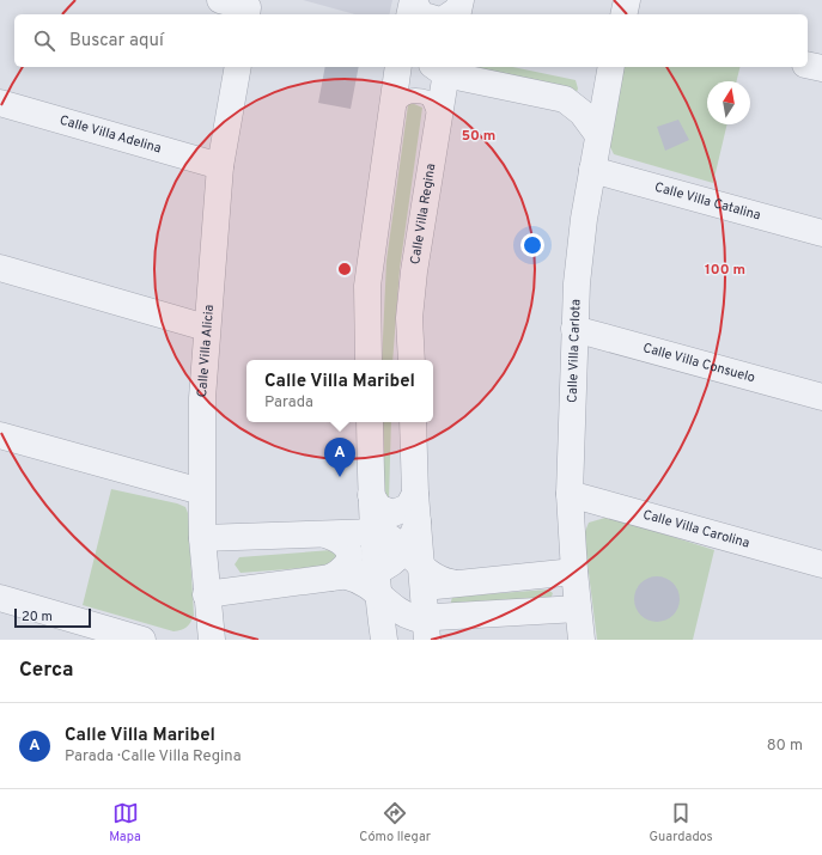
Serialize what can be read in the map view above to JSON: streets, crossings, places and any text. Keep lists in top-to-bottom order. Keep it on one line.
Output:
{"streets":{"street":["Calle Villa Adelina","Calle Villa Catalina","Calle Villa Regina","Calle Villa Carlota","Calle Villa Alicia","Calle Villa Consuelo","Calle Villa Carolina"]},"crossings":[["Calle Villa Adelina","Calle Villa Alicia"],["Calle Villa Catalina","Calle Villa Carlota"],["Calle Villa Carlota","Calle Villa Consuelo"],["Calle Villa Carlota","Calle Villa Carolina"]],"scale_bar":"20 m","north":"top","page":{"search":"Buscar aquí","popup":["Calle Villa Maribel","Parada"],"pins":"A","scale":"20 m","heading":"Cerca","list":[{"mark":"A","name":"Calle Villa Maribel","note":"Parada · Calle Villa Regina","value":"80 m"}],"nav":["Mapa","Cómo llegar","Guardados"]},"rings":["50 m","100 m"]}
